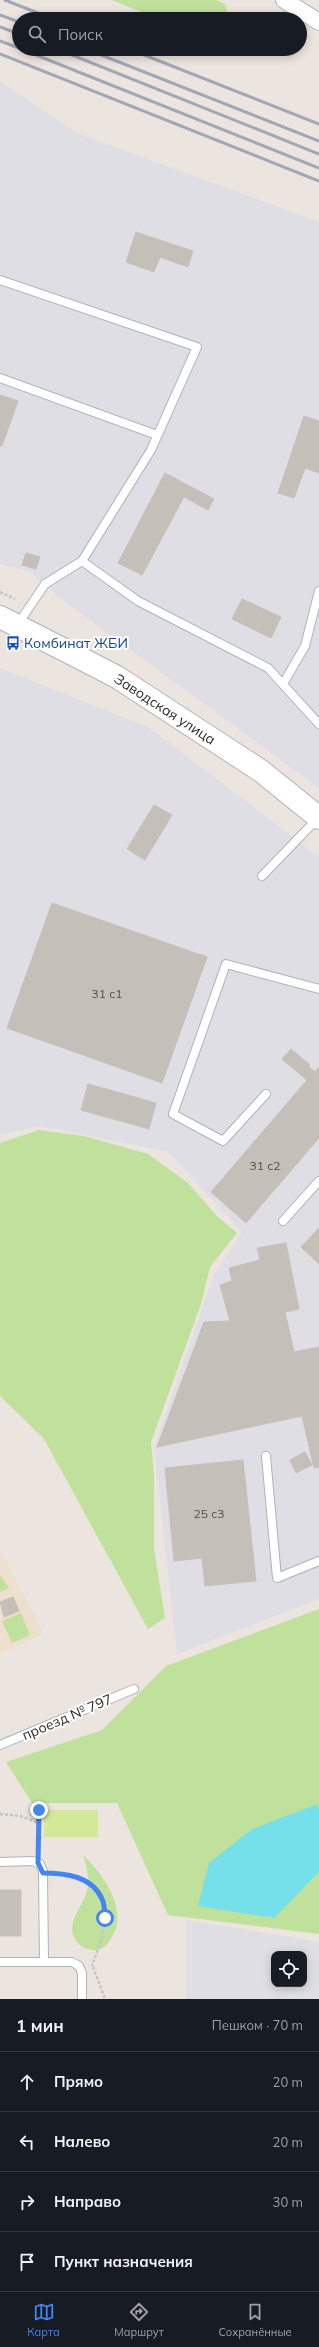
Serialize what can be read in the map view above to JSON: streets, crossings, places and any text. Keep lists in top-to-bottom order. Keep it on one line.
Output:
{"streets":{"street":["Заводская улица"],"lane":["проезд № 797"]},"places":{"bus stop":["Комбинат ЖБИ"]},"house_numbers":["31 с1","31 с2","25 с3"],"page":{"search":"Поиск","heading":["1 мин","Пешком · 70 m"],"list":[["Прямо","20 m"],["Налево","20 m"],["Направо","30 m"],"Пункт назначения"],"nav":["Карта","Маршрут","Сохранённые"]}}
